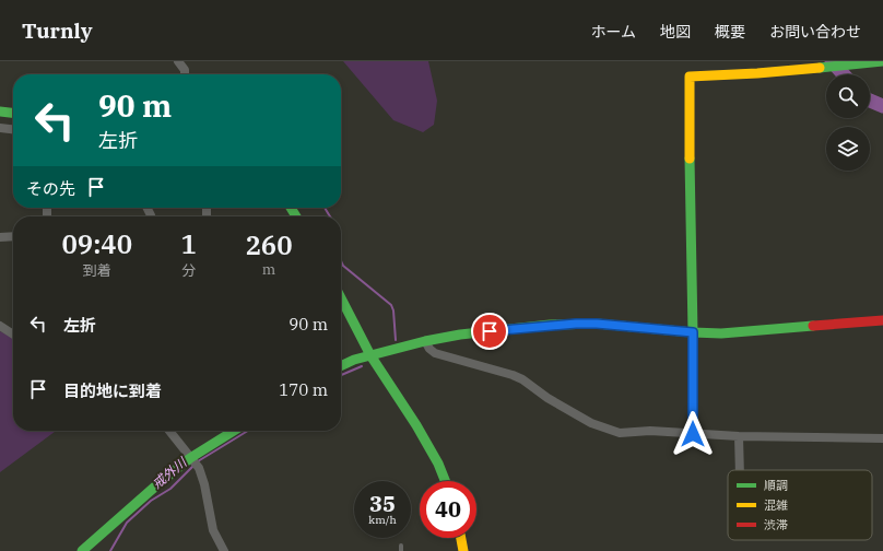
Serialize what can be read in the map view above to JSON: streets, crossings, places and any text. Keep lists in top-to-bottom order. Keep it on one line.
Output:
{"water":["戒外川"],"legend":["順調","混雑","渋滞"],"page":{"header":"Turnly","nav":["ホーム","地図","概要","お問い合わせ"],"turn":["90 m","左折"],"then":"その先","eta":["09:40","到着","1","分","260","m"],"list":[{"name":"左折","value":"90 m"},{"name":"目的地に到着","value":"170 m"}],"speed":"35 km/h","limit":"40"}}
